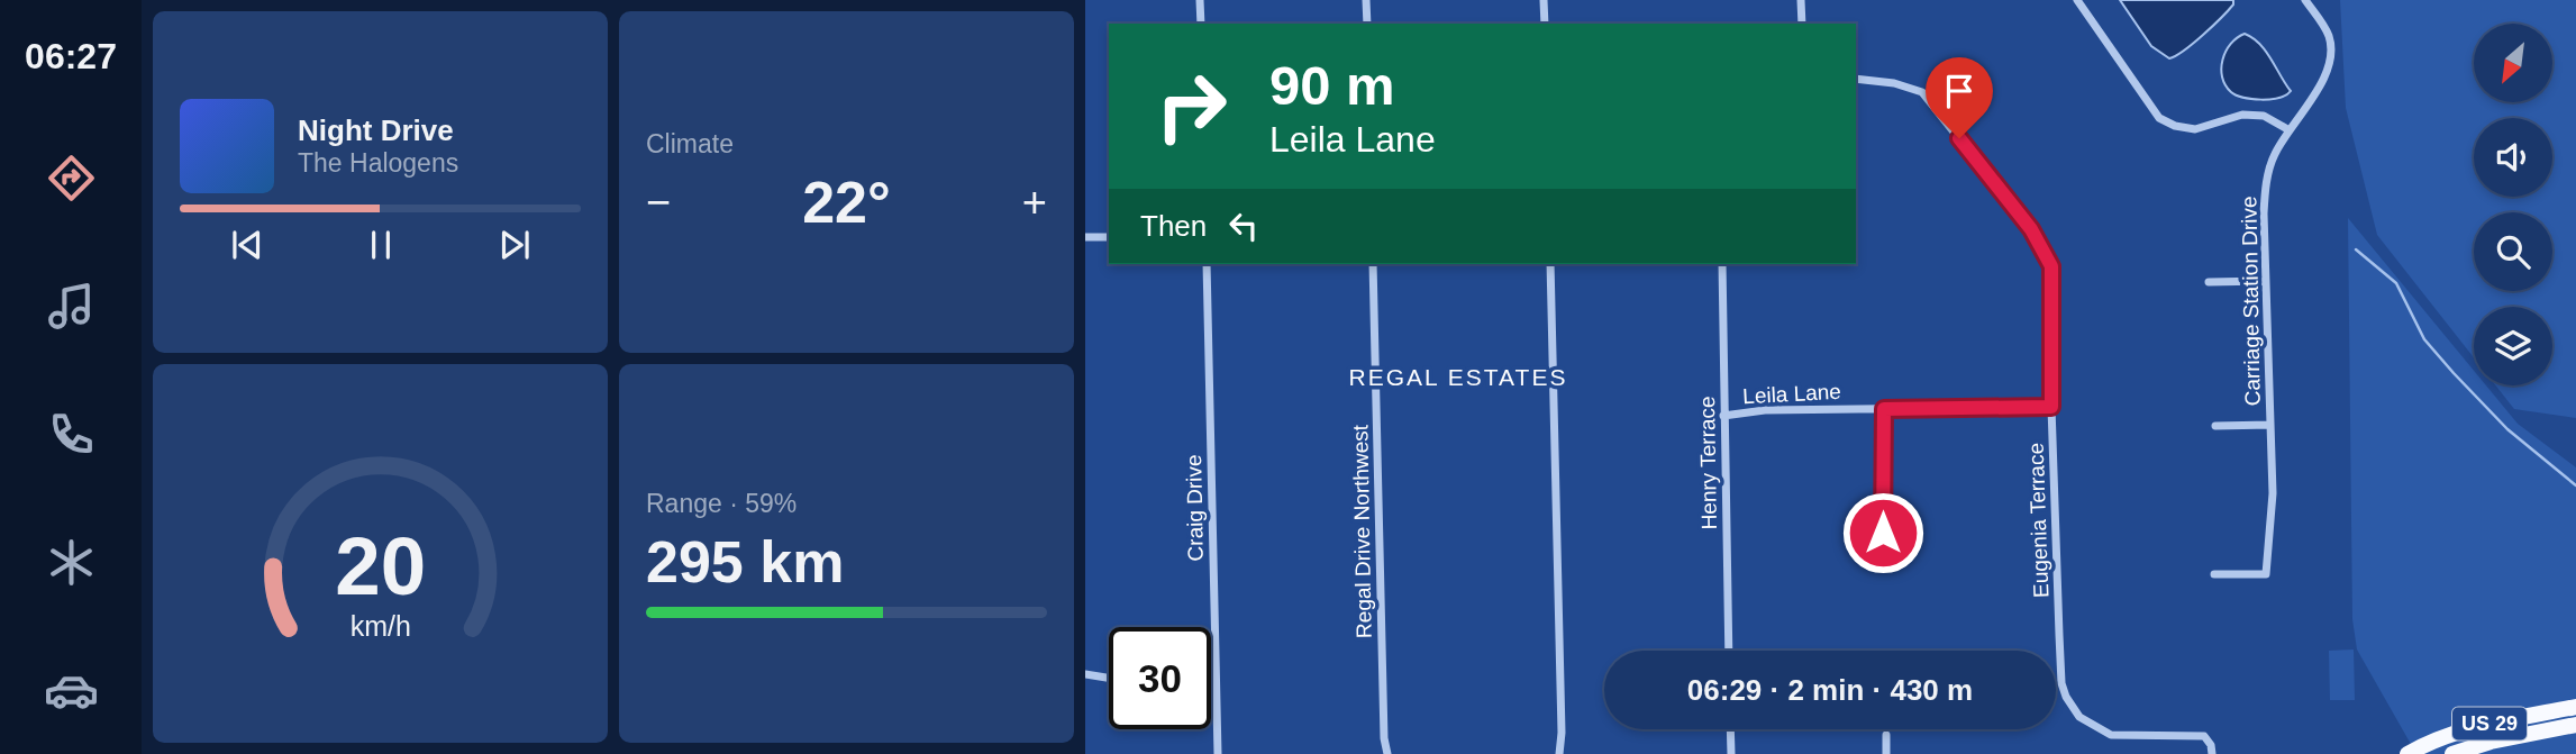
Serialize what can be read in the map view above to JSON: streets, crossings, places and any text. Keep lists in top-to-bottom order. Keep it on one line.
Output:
{"streets":{"main road":["US 29"],"street":["Carriage Station Drive","Leila Lane","Henry Terrace","Craig Drive","Eugenia Terrace","Regal Drive Northwest"]},"crossings":[["Leila Lane","Henry Terrace"],["Leila Lane","Eugenia Terrace"]],"districts":["REGAL ESTATES"],"north":"bottom left","page":{"tabs":"06:27","tile":["Climate",["Range · 59%","295 km"]],"turn":["90 m","Leila Lane"],"song":["Night Drive","The Halogens"],"heat":["−","22°","+"],"then":"Then","limit":"30","trip":"06:29 · 2 min · 430 m","gauge":["20","km/h"]}}
